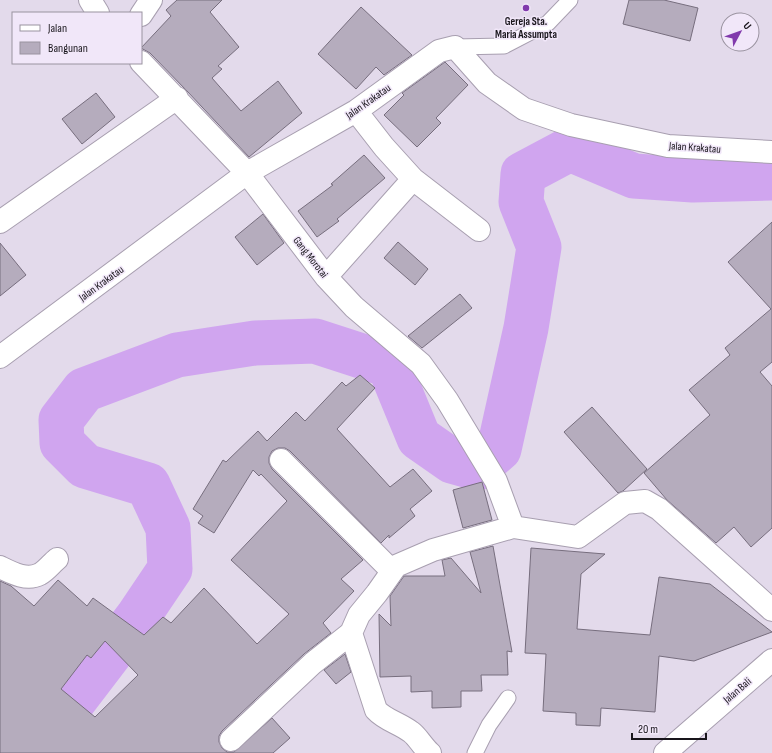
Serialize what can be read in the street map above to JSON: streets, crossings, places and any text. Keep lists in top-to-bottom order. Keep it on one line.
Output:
{"streets":{"street":["Jalan Krakatau","Gang Morotai","Jalan Bali"]},"crossings":[["Jalan Krakatau","Gang Morotai"]],"places":["Gereja Sta. Maria Assumpta"],"legend":["Jalan","Bangunan"],"scale_bar":"20 m","north":"top right"}
